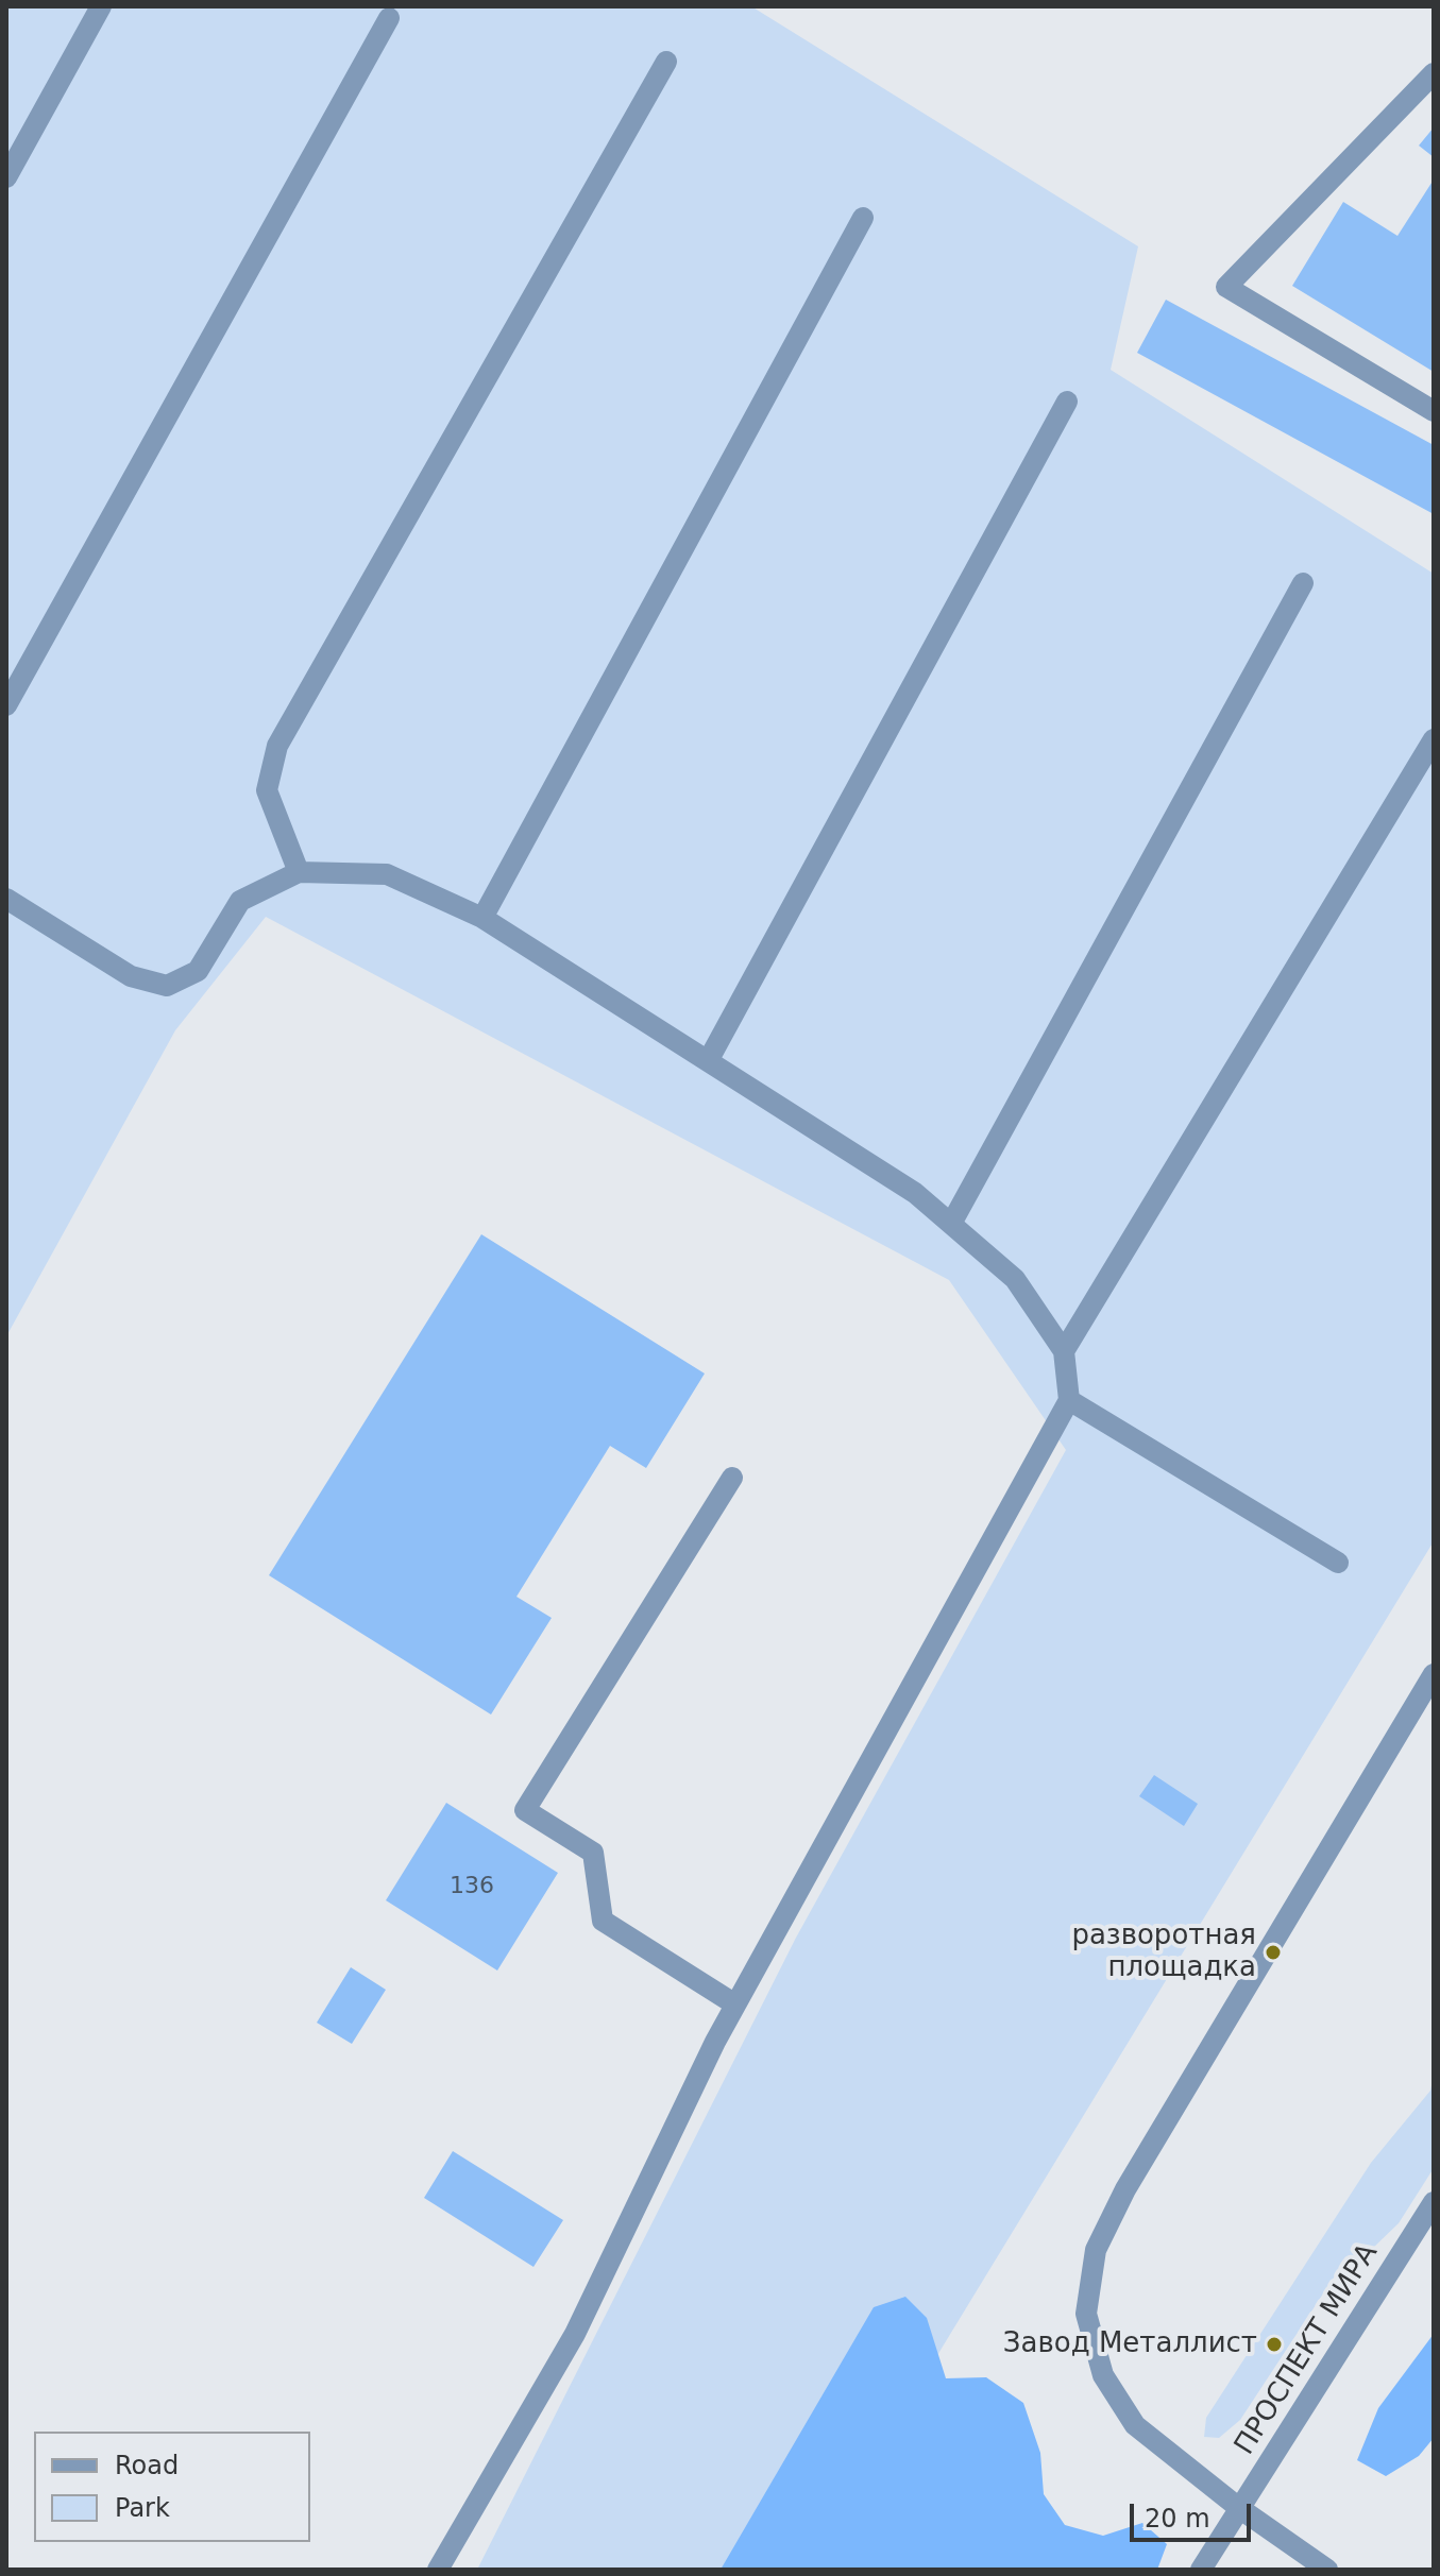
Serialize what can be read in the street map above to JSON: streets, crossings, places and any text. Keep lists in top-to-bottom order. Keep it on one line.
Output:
{"streets":{"street":["ПРОСПЕКТ МИРА"]},"places":["разворотная площадка","Завод Металлист"],"house_numbers":["136"],"legend":["Road","Park"],"scale_bar":"20 m"}
